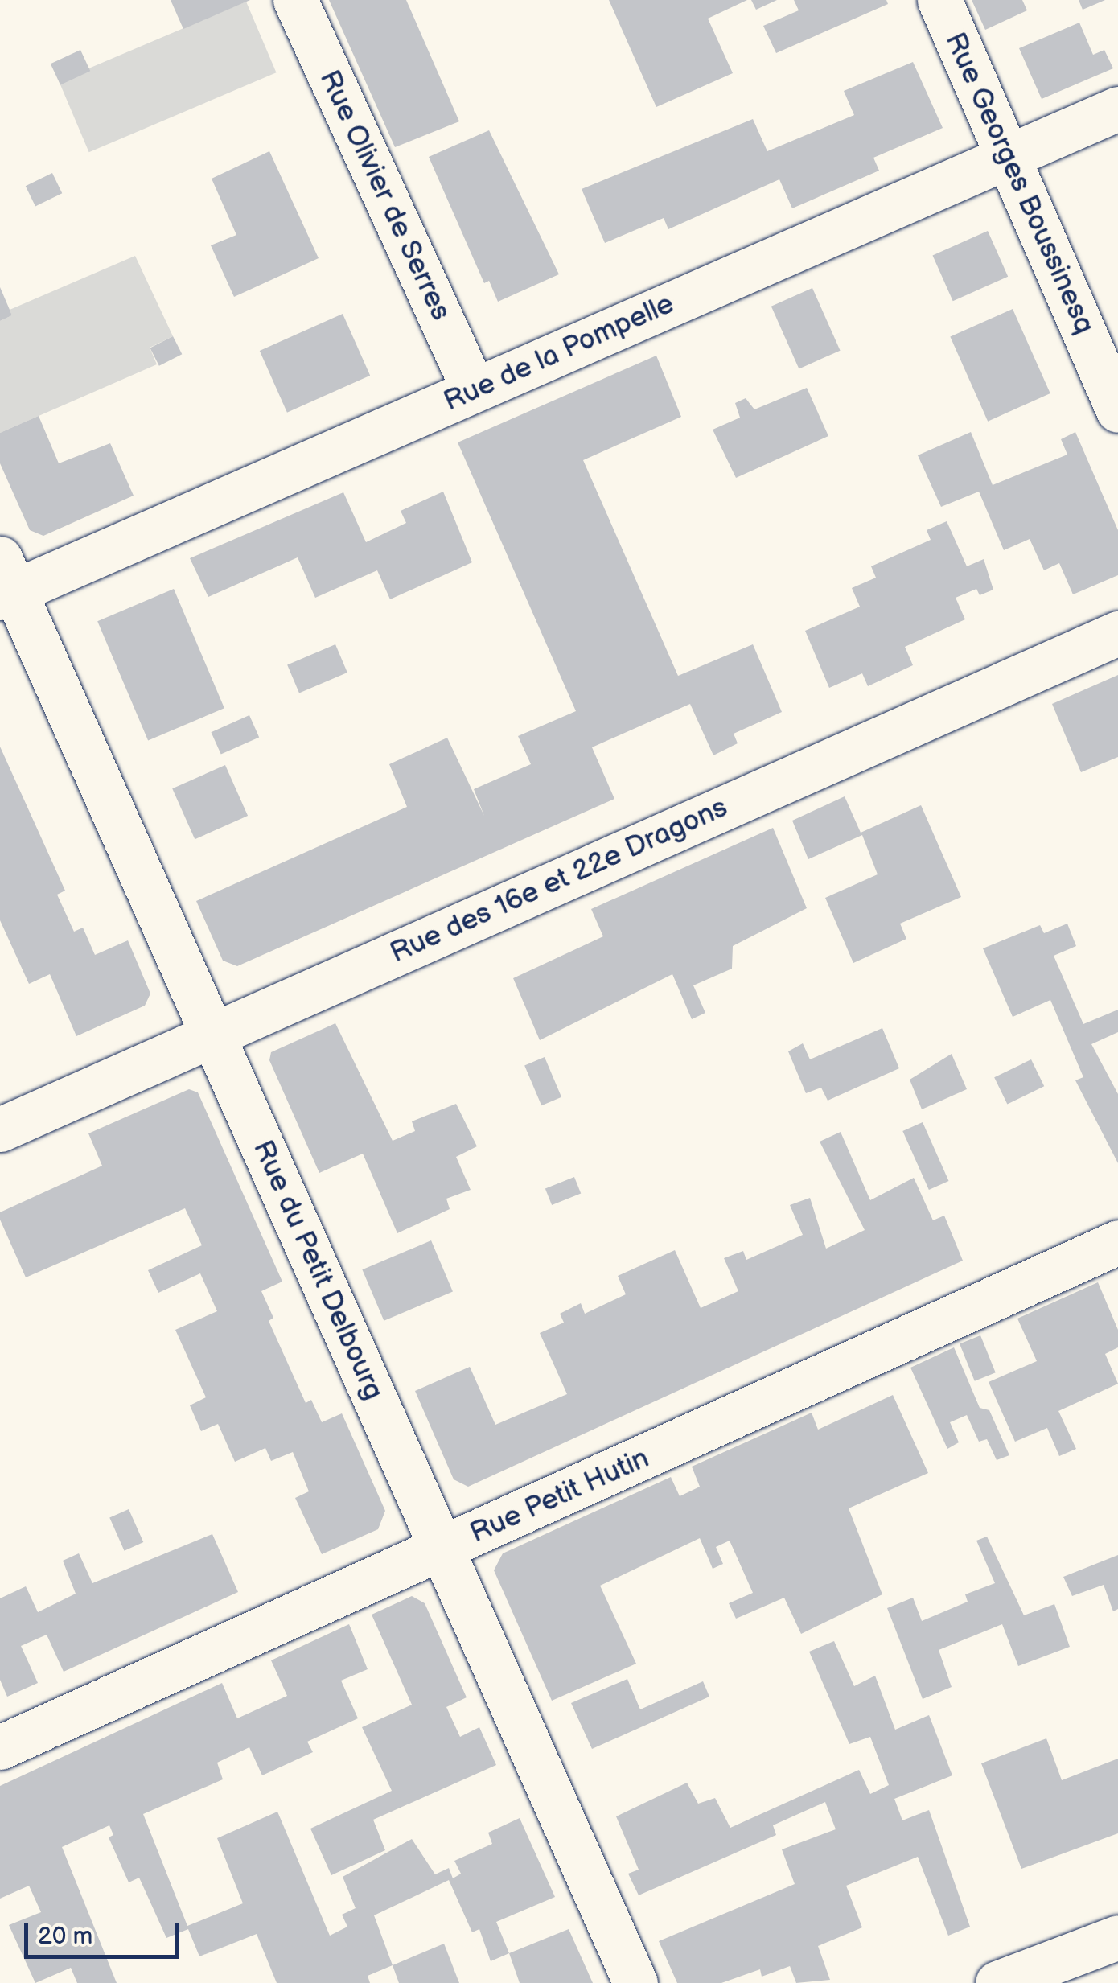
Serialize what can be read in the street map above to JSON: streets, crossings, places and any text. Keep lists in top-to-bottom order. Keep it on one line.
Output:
{"streets":{"street":["Rue Georges Boussinesq","Rue Olivier de Serres","Rue de la Pompelle","Rue des 16e et 22e Dragons","Rue du Petit Delbourg","Rue Petit Hutin"]},"crossings":[["Rue Georges Boussinesq","Rue de la Pompelle"],["Rue Olivier de Serres","Rue de la Pompelle"],["Rue de la Pompelle","Rue du Petit Delbourg"],["Rue des 16e et 22e Dragons","Rue du Petit Delbourg"],["Rue du Petit Delbourg","Rue Petit Hutin"]],"scale_bar":"20 m"}
